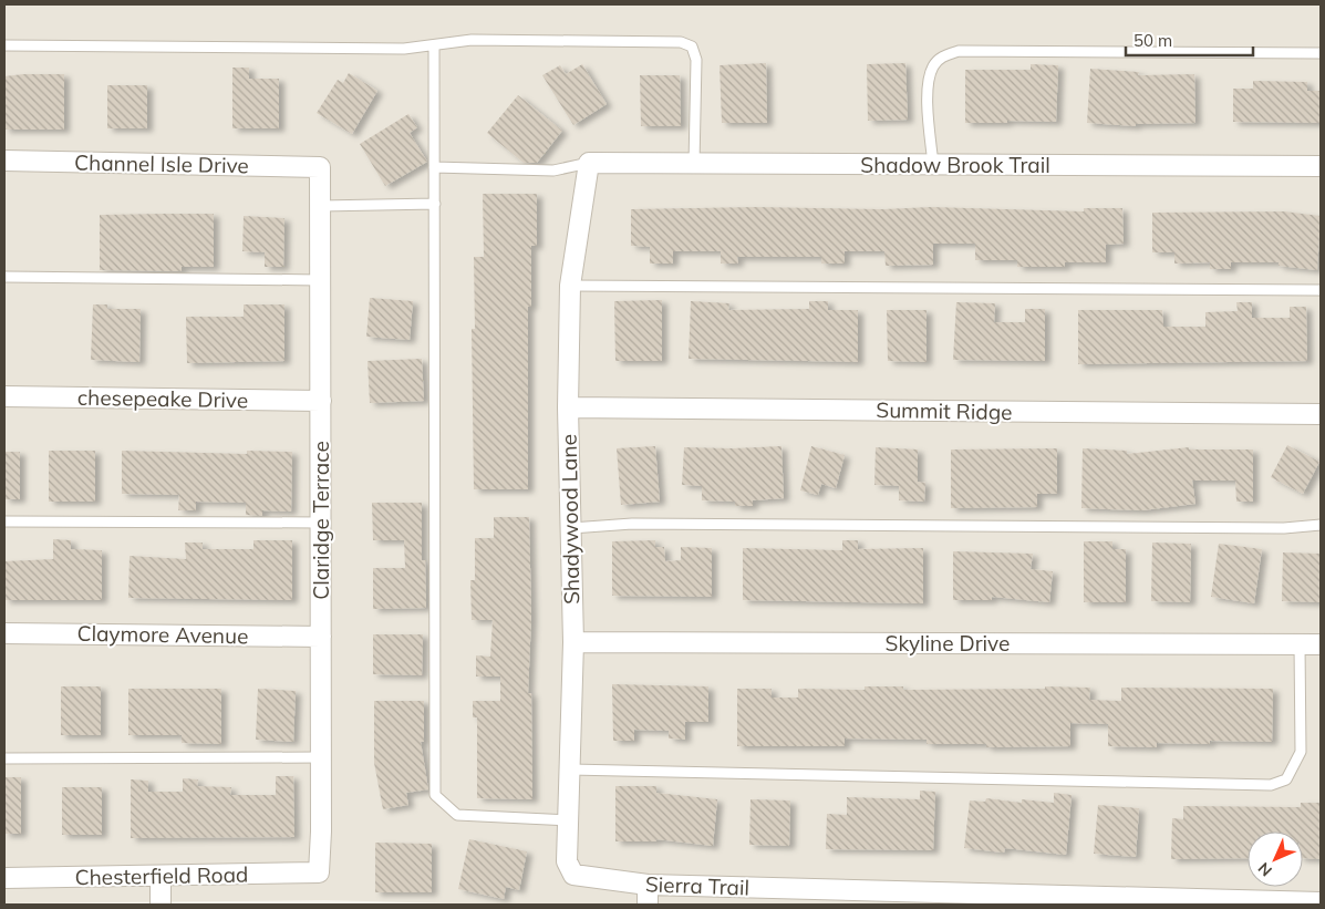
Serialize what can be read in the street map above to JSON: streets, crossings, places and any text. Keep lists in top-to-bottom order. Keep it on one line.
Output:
{"streets":{"street":["Channel Isle Drive","Shadow Brook Trail","chesepeake Drive","Summit Ridge","Shadywood Lane","Claridge Terrace","Claymore Avenue","Skyline Drive","Chesterfield Road","Sierra Trail"]},"crossings":[["Channel Isle Drive","Claridge Terrace"],["Shadow Brook Trail","Shadywood Lane"],["chesepeake Drive","Claridge Terrace"],["Summit Ridge","Shadywood Lane"],["Shadywood Lane","Skyline Drive"],["Shadywood Lane","Sierra Trail"],["Claridge Terrace","Claymore Avenue"],["Claridge Terrace","Chesterfield Road"]],"scale_bar":"50 m","north":"bottom left"}
